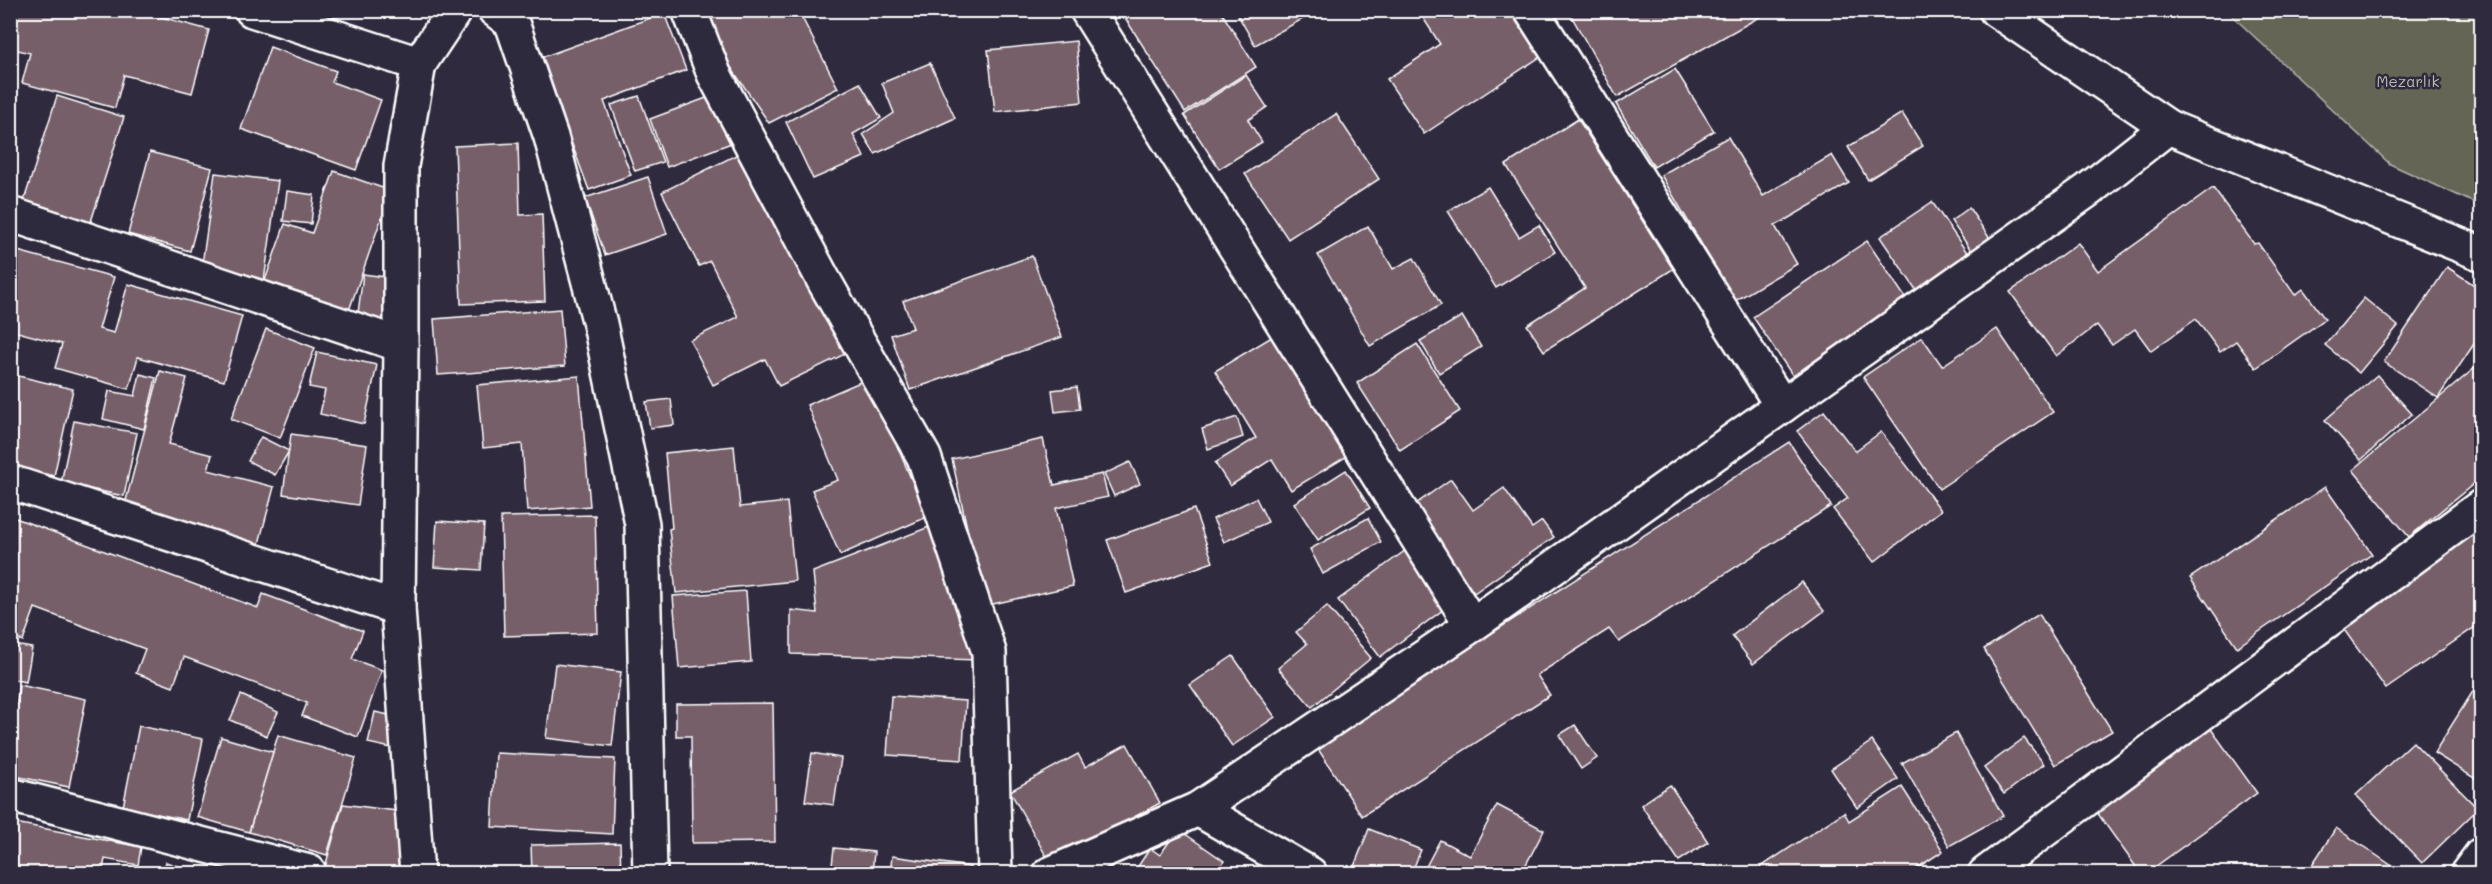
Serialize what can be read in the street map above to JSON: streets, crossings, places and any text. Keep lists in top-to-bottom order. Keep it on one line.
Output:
{"parks":["Mezarlık"]}
